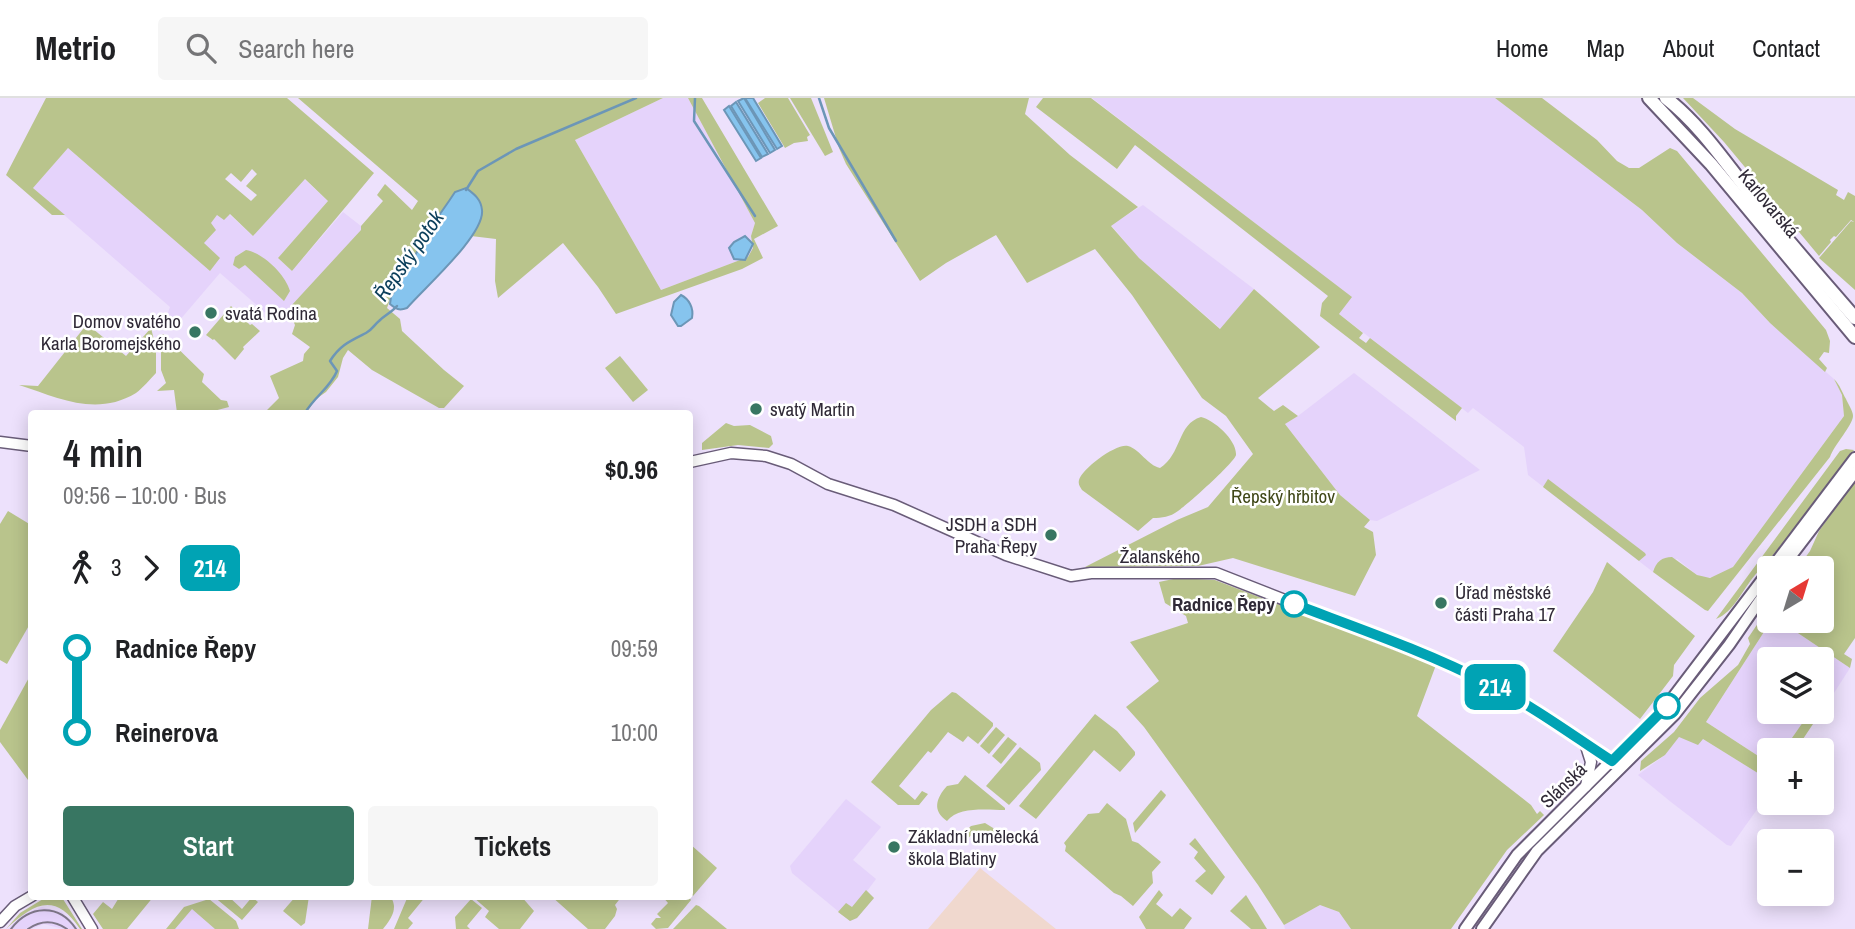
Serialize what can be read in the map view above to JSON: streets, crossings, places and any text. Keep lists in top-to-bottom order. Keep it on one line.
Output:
{"streets":{"main road":["Karlovarská","Slánská"],"street":["Žalanského"]},"crossings":[["Žalanského","Slánská"]],"water":["Řepský potok"],"parks":["Řepský hřbitov"],"places":["svatá Rodina","Domov svatého Karla Boromejského","svatý Martin","JSDH a SDH Praha Řepy","Úřad městské části Praha 17","Radnice Řepy","Základní umělecká škola Blatiny"],"lines":["bus line 214"],"north":"top right","page":{"header":"Metrio","search":"Search here","nav":["Home","Map","About","Contact"],"on_map":"214","heading":["4 min","09:56 – 10:00 · Bus","$0.96"],"legs":["3","214"],"map_buttons":["+","−"],"list":[{"name":"Radnice Řepy","value":"09:59"},{"name":"Reinerova","value":"10:00"}],"buttons":["Start","Tickets"]}}
